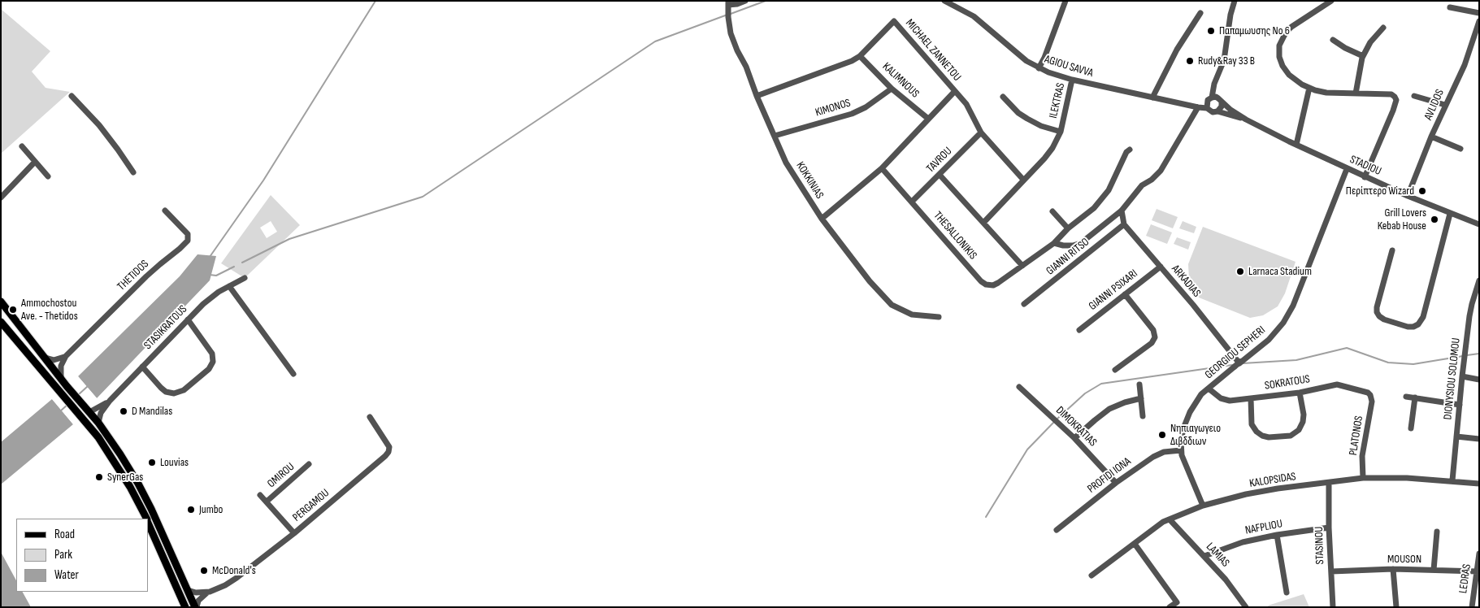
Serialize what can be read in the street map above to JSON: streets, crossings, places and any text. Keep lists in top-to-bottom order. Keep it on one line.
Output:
{"streets":{"street":["MICHAEL ZANNETOU","AGIOU SAVVA","KALIMNOUS","ILEKTRAS","AVLIDOS","KIMONOS","TAVROU","STADIOU","KOKKINIAS","THESALLONIKIS","GIANNI RITSO","THETIDOS","ARKADIAS","GIANNI PSIXARI","STASIKRATOUS","GEORGIOU SEPHERI","DIONYSIOU SOLOMOU","SOKRATOUS","DIMOKRATIAS","PLATONOS","OMIROU","PROFIDI IONA","KALOPSIDAS","PERGAMOU","NAFPLIOU","STASINOU","LAMIAS","MOUSON","LEDRAS"]},"crossings":[["MICHAEL ZANNETOU","KALIMNOUS"],["MICHAEL ZANNETOU","TAVROU"],["MICHAEL ZANNETOU","KOKKINIAS"],["AGIOU SAVVA","ILEKTRAS"],["AGIOU SAVVA","STADIOU"],["KALIMNOUS","KIMONOS"],["AVLIDOS","STADIOU"],["KIMONOS","KOKKINIAS"],["TAVROU","THESALLONIKIS"],["STADIOU","GEORGIOU SEPHERI"],["GIANNI RITSO","ARKADIAS"],["ARKADIAS","GIANNI PSIXARI"],["ARKADIAS","GEORGIOU SEPHERI"],["GEORGIOU SEPHERI","SOKRATOUS"],["GEORGIOU SEPHERI","PROFIDI IONA"],["GEORGIOU SEPHERI","KALOPSIDAS"],["DIONYSIOU SOLOMOU","KALOPSIDAS"],["SOKRATOUS","PLATONOS"],["DIMOKRATIAS","PROFIDI IONA"],["PLATONOS","KALOPSIDAS"],["OMIROU","PERGAMOU"],["KALOPSIDAS","STASINOU"],["KALOPSIDAS","LAMIAS"],["NAFPLIOU","STASINOU"],["NAFPLIOU","LAMIAS"],["STASINOU","MOUSON"],["MOUSON","LEDRAS"]],"places":["Παπαμωυσης No 6","Rudy&Ray 33 B","Περίπτερο Wizard","Grill Lovers Kebab House","Larnaca Stadium","Ammochostou Ave. - Thetidos","D Mandilas","Νηπιαγωγειο Διβδδιων","Louvias","SynerGas","Jumbo","McDonald's"],"legend":["Road","Park","Water"]}
